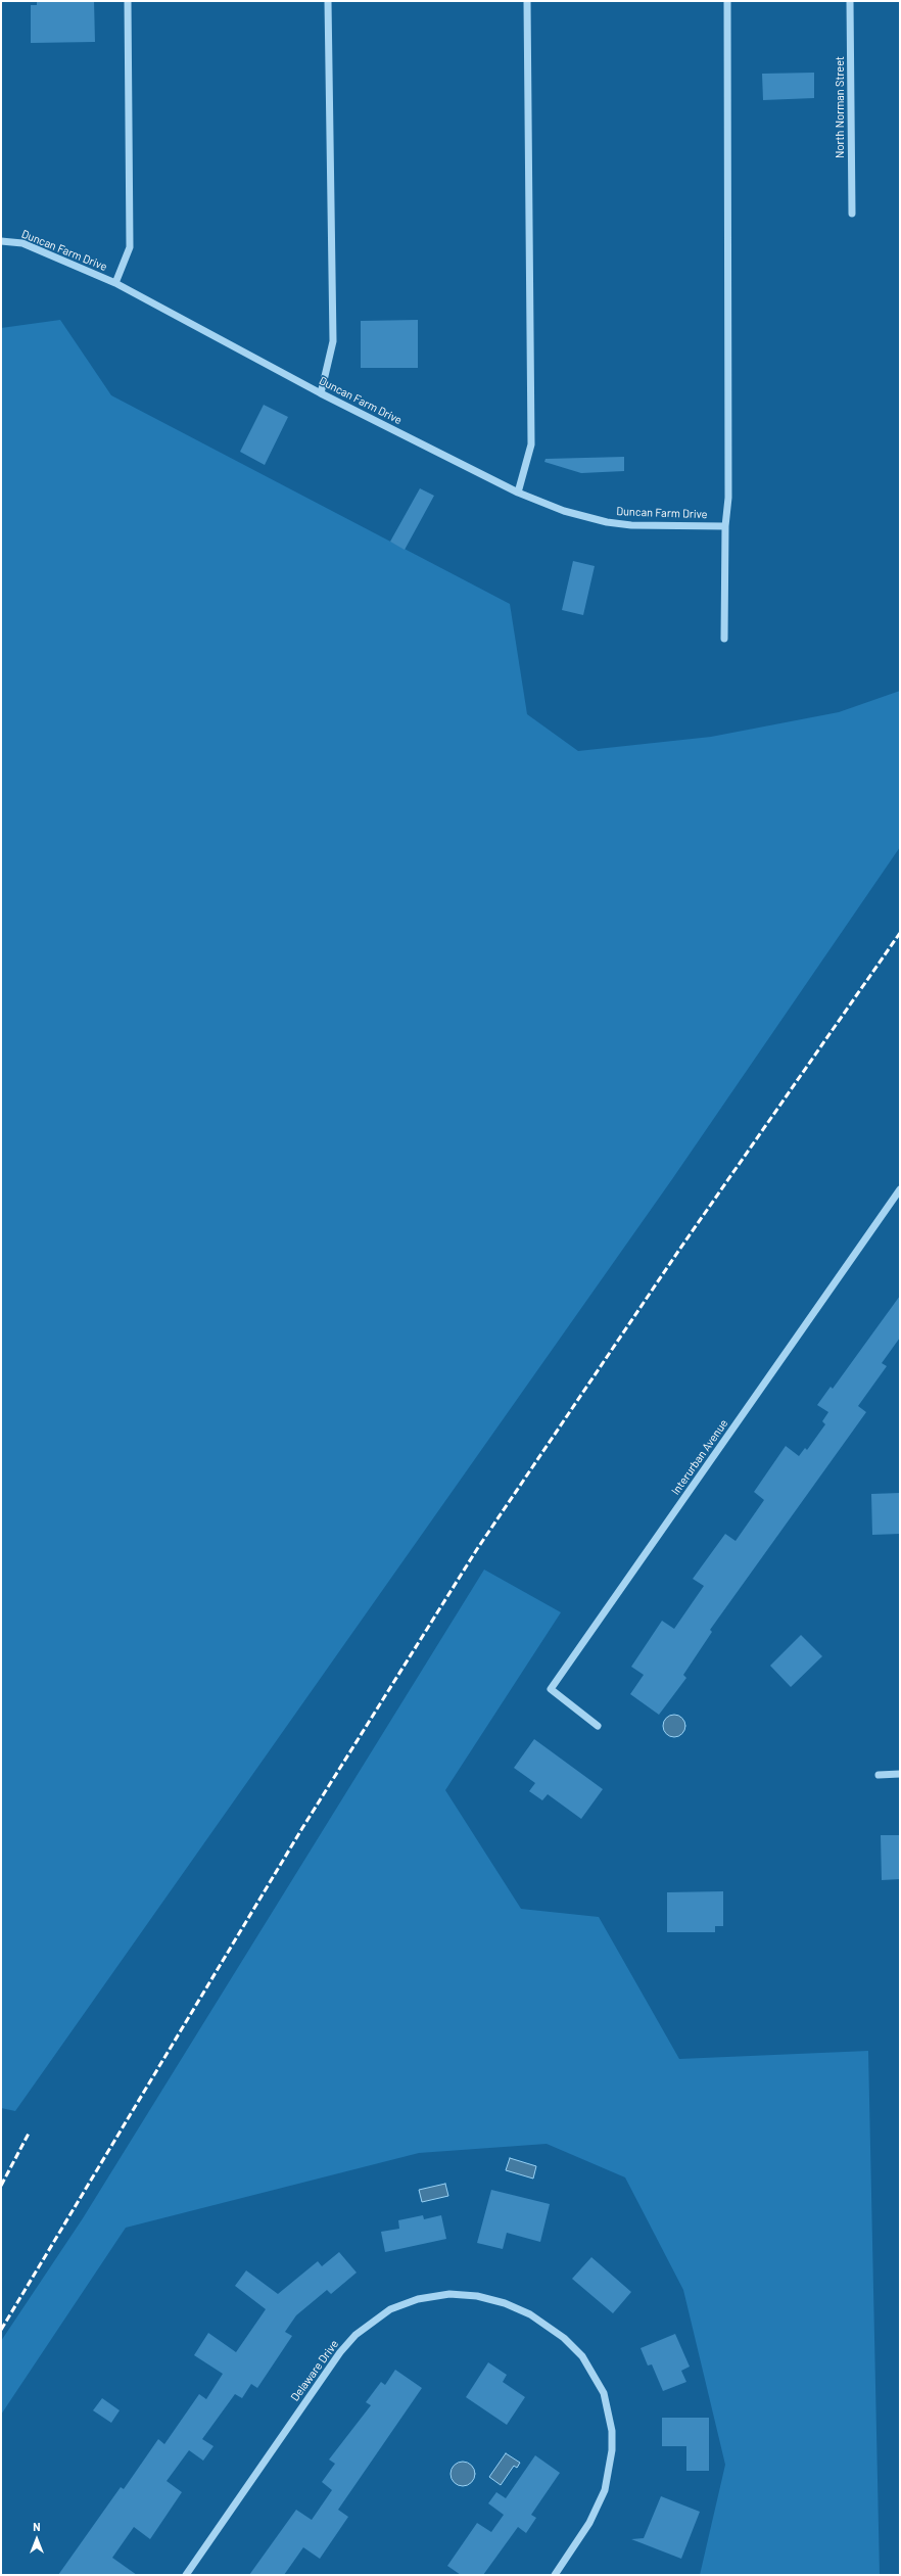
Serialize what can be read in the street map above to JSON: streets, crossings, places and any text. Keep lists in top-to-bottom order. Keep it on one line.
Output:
{"streets":{"street":["North Norman Street","Duncan Farm Drive","Interurban Avenue","Delaware Drive"]},"north":"top"}
